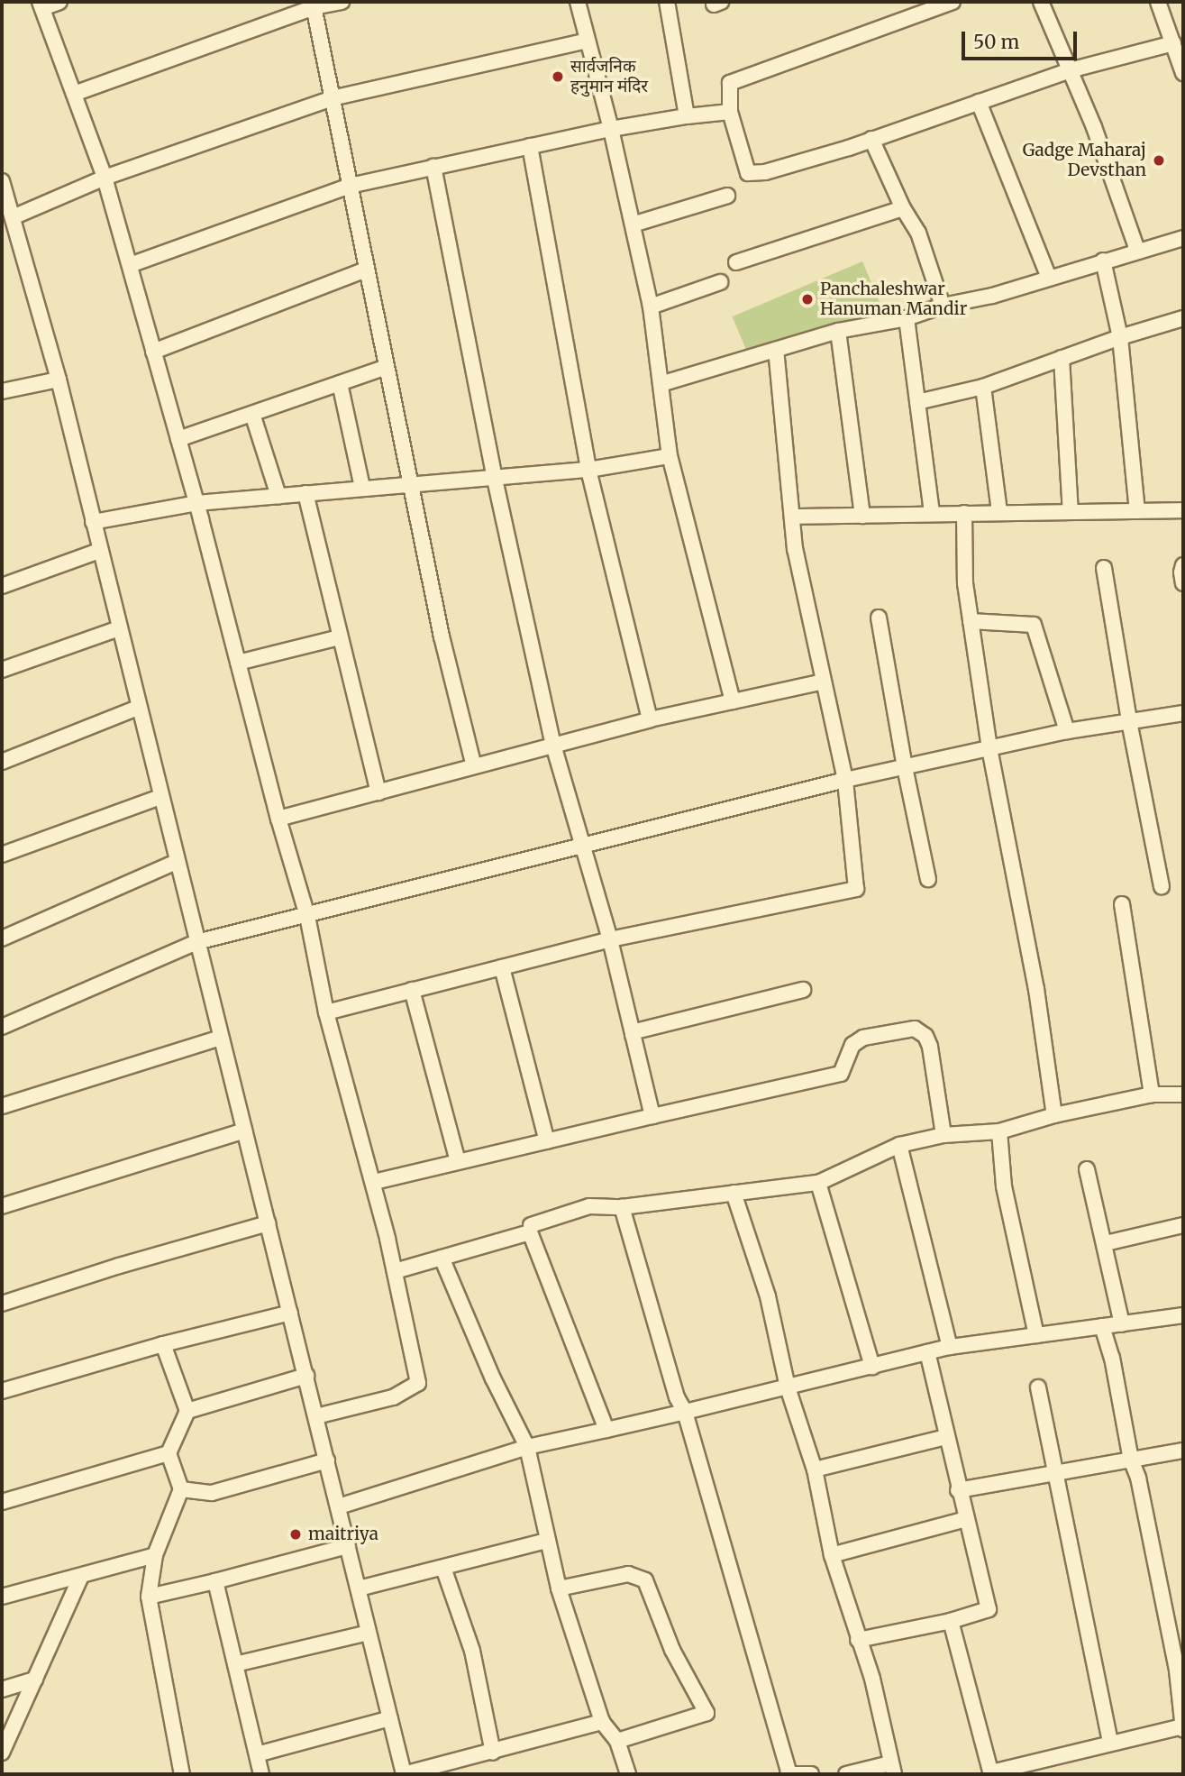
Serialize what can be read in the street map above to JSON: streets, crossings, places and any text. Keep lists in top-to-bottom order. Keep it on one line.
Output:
{"places":["सार्वजनिक हनुमान मंदिर","Gadge Maharaj Devsthan","Panchaleshwar Hanuman Mandir","maitriya"],"scale_bar":"50 m"}
